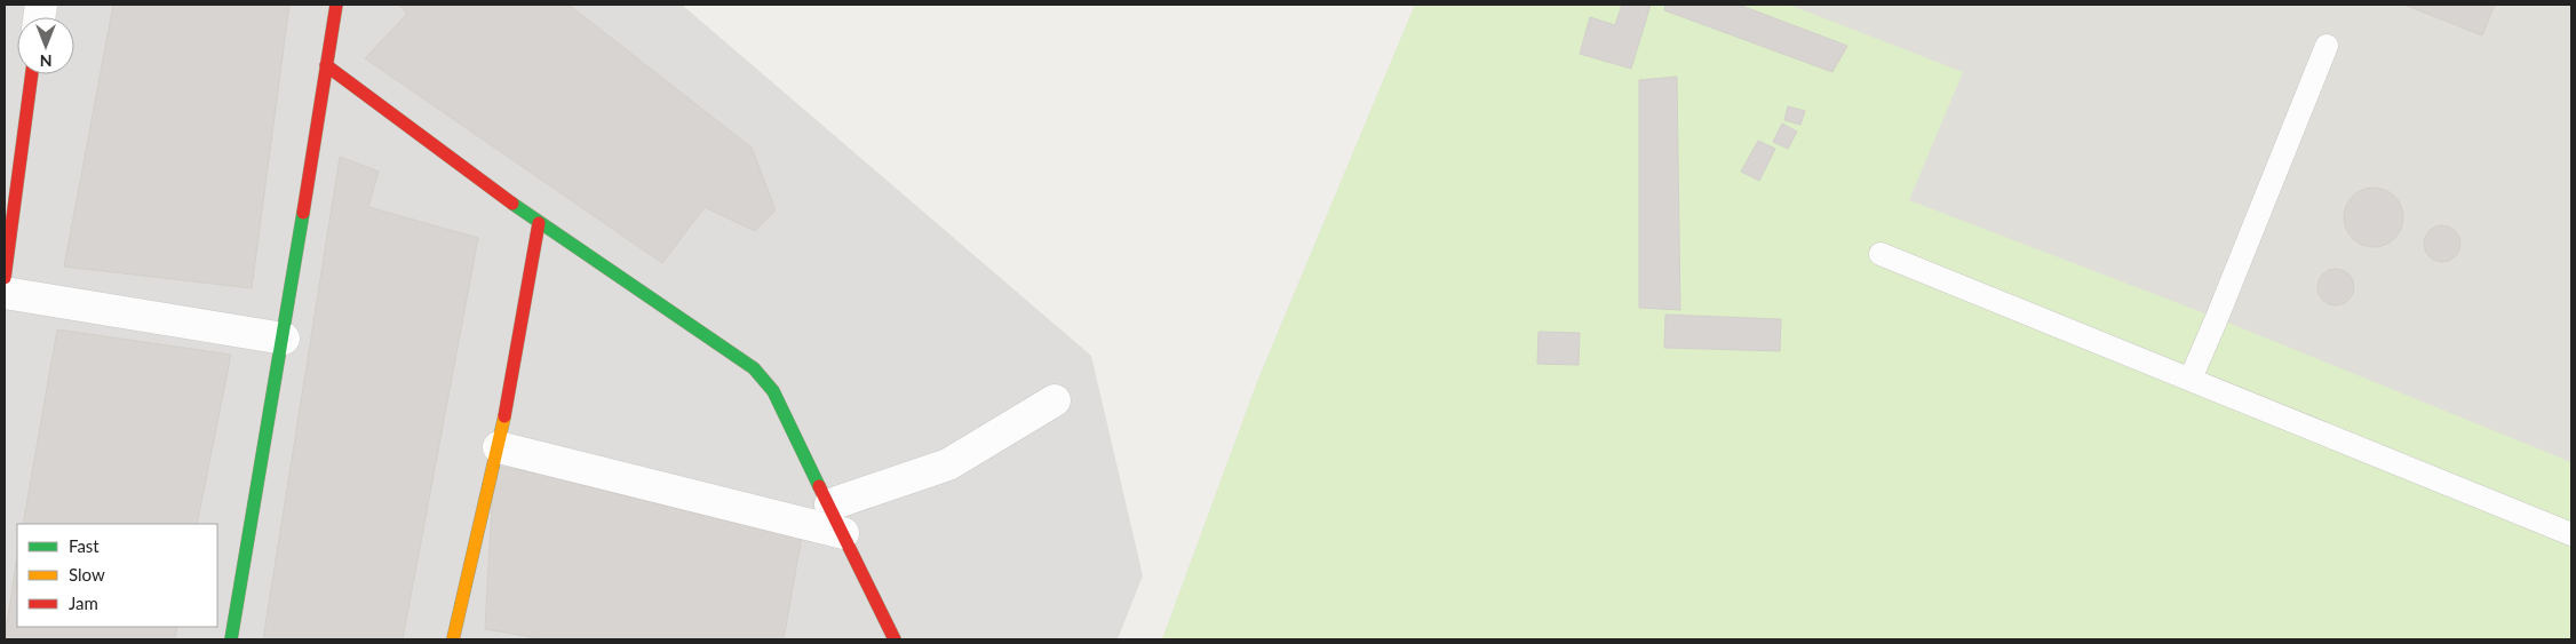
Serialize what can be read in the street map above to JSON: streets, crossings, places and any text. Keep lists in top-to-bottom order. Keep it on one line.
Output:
{"legend":["Fast","Slow","Jam"],"north":"bottom"}
